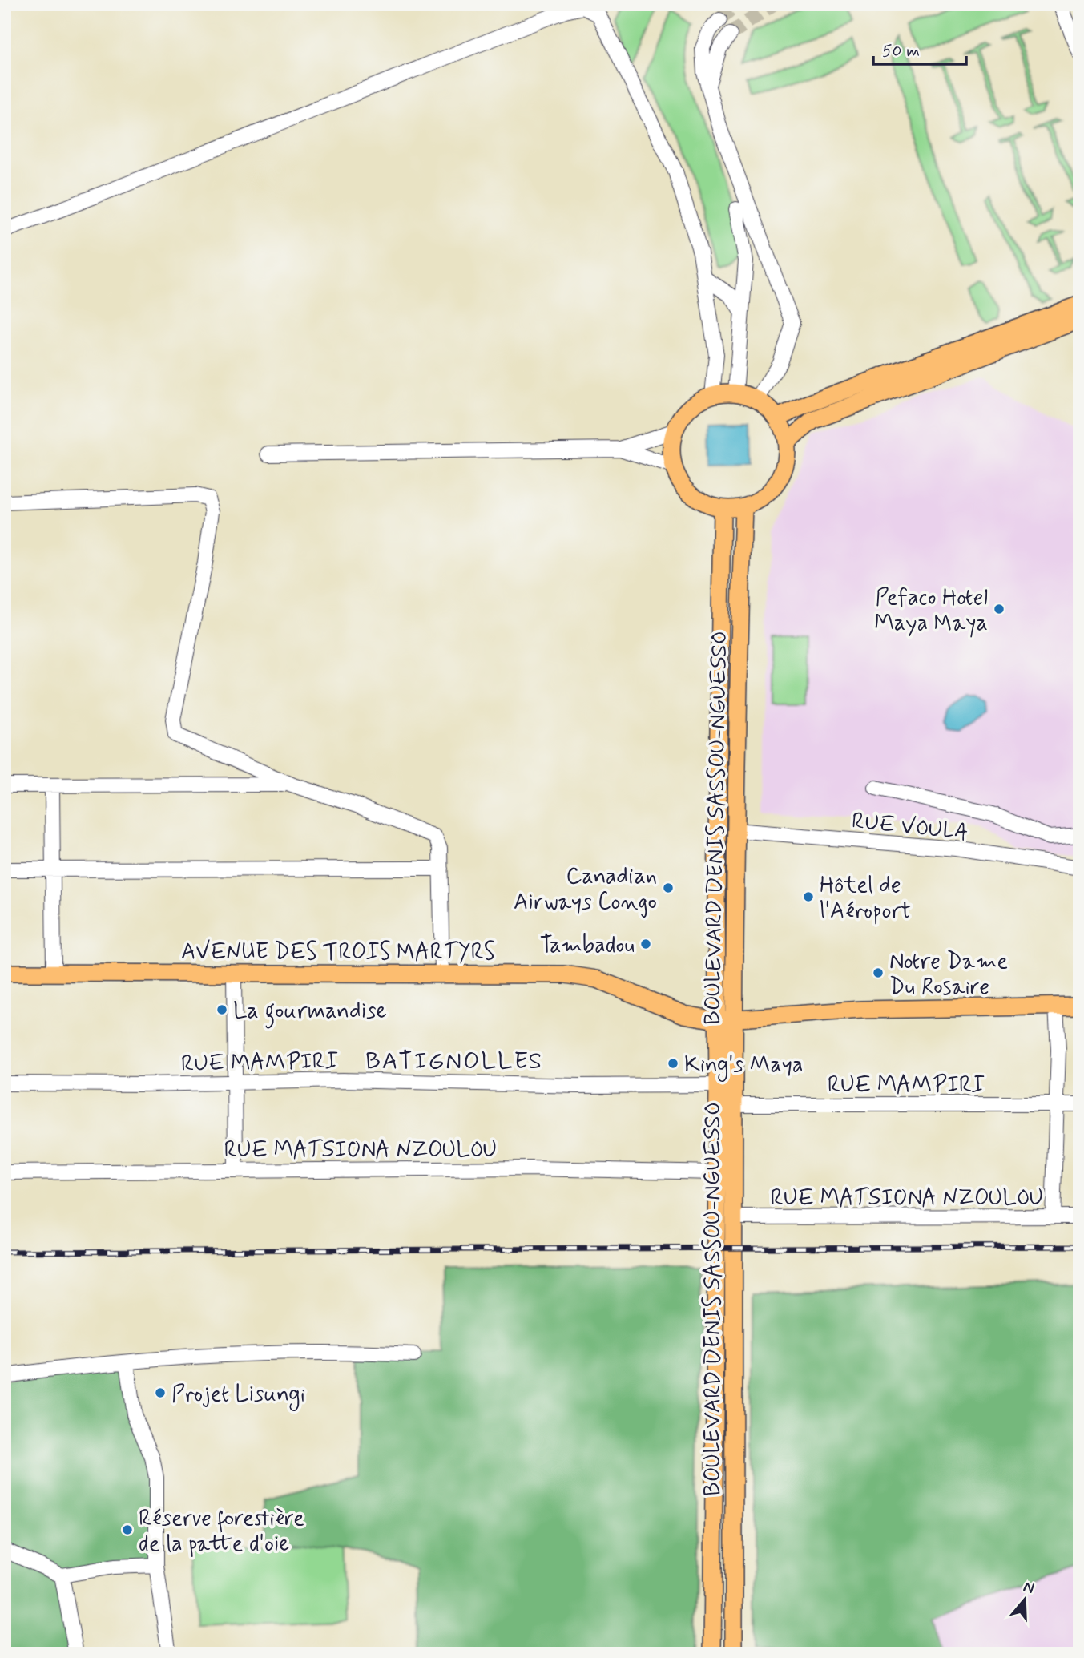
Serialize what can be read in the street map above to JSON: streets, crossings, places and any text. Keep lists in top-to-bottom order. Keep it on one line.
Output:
{"streets":{"main road":["BOULEVARD DENIS SASSOU-NGUESSO","AVENUE DES TROIS MARTYRS"],"street":["RUE VOULA","RUE MAMPIRI","RUE MATSIONA NZOULOU"]},"crossings":[["RUE VOULA","BOULEVARD DENIS SASSOU-NGUESSO"],["BOULEVARD DENIS SASSOU-NGUESSO","AVENUE DES TROIS MARTYRS"],["BOULEVARD DENIS SASSOU-NGUESSO","RUE MAMPIRI"],["BOULEVARD DENIS SASSOU-NGUESSO","RUE MATSIONA NZOULOU"]],"districts":["BATIGNOLLES"],"places":["Pefaco Hotel Maya Maya","Canadian Airways Congo","Hôtel de l'Aéroport","Tambadou","Notre Dame Du Rosaire","La gourmandise","King's Maya","Projet Lisungi","Réserve forestière de la patte d'oie"],"scale_bar":"50 m","north":"top"}
